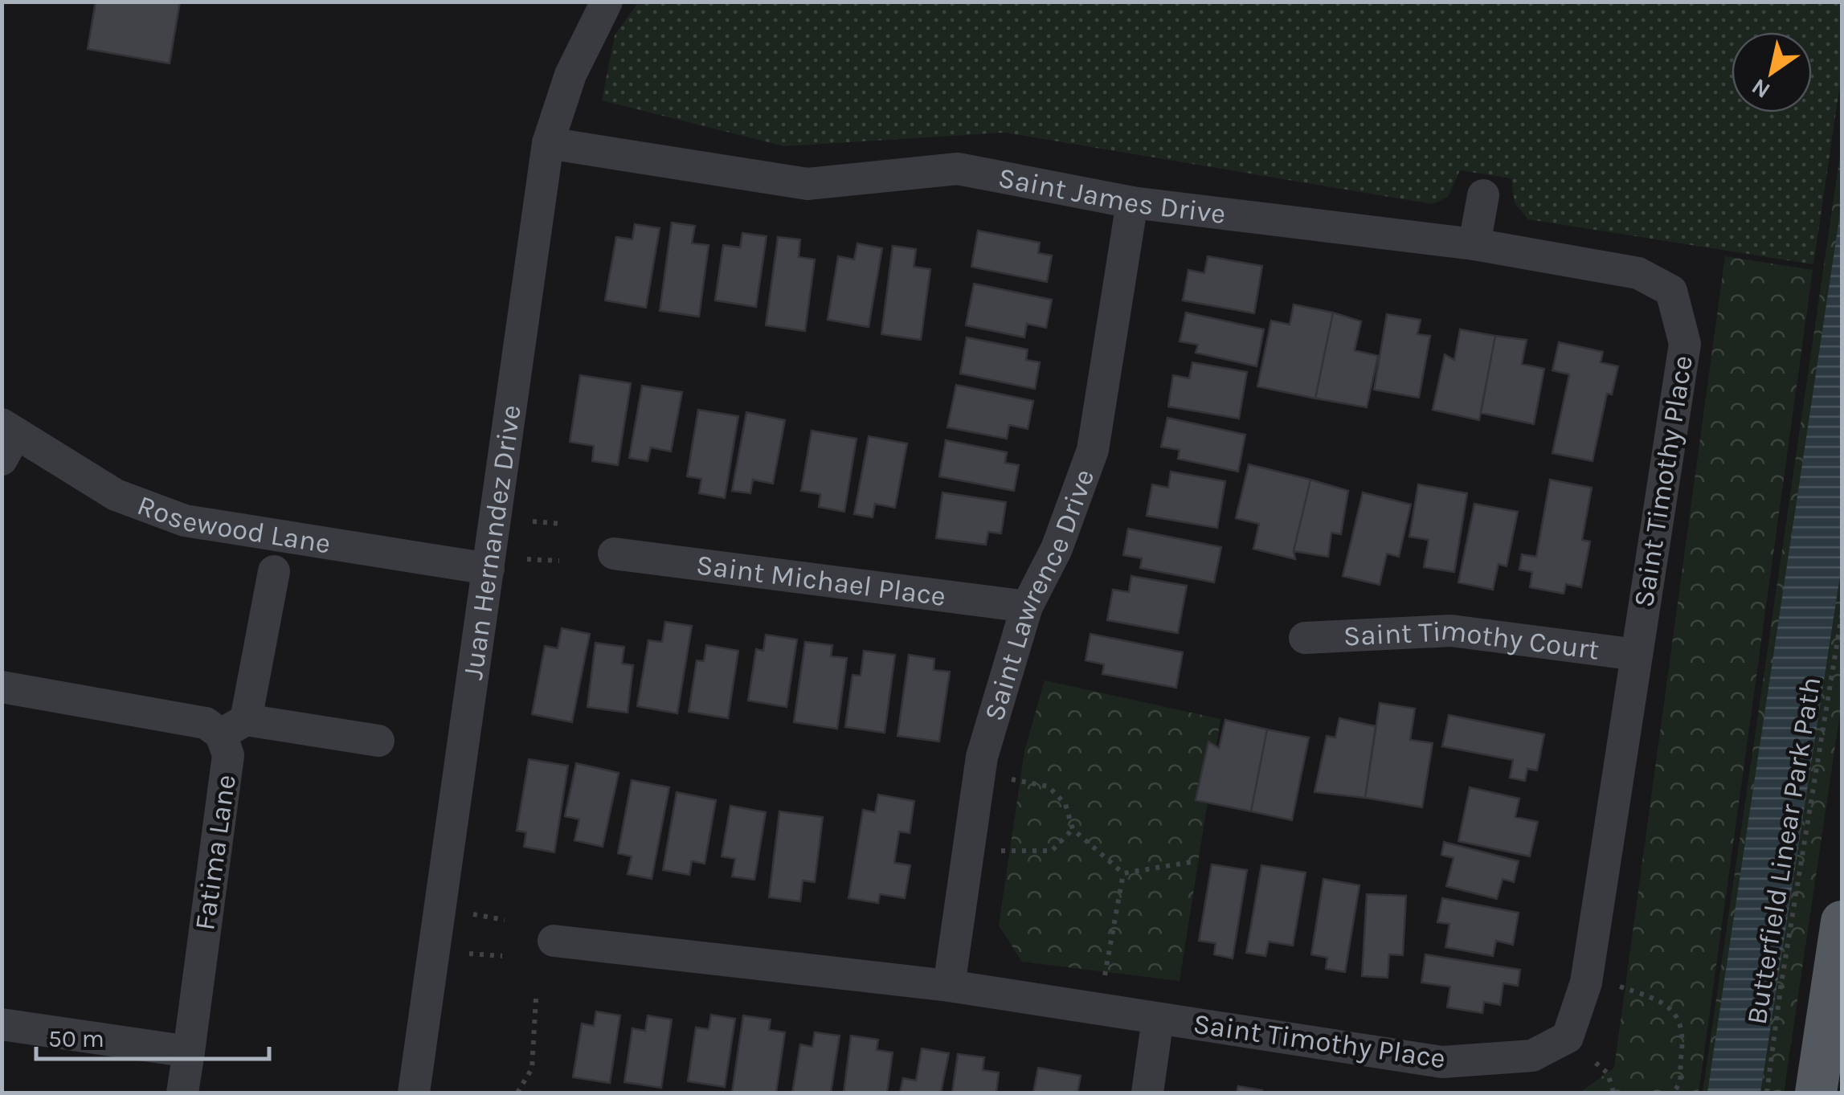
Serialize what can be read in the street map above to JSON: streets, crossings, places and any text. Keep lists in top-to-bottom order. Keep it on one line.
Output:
{"streets":{"street":["Saint James Drive","Saint Timothy Place","Rosewood Lane","Juan Hernandez Drive","Saint Michael Place","Saint Lawrence Drive","Saint Timothy Court","Fatima Lane"],"path":["Butterfield Linear Park Path"]},"crossings":[["Saint James Drive","Saint Timothy Place"],["Saint James Drive","Juan Hernandez Drive"],["Saint James Drive","Saint Lawrence Drive"],["Saint Timothy Place","Saint Lawrence Drive"],["Saint Timothy Place","Saint Timothy Court"],["Rosewood Lane","Juan Hernandez Drive"],["Saint Michael Place","Saint Lawrence Drive"]],"scale_bar":"50 m","north":"bottom left"}
